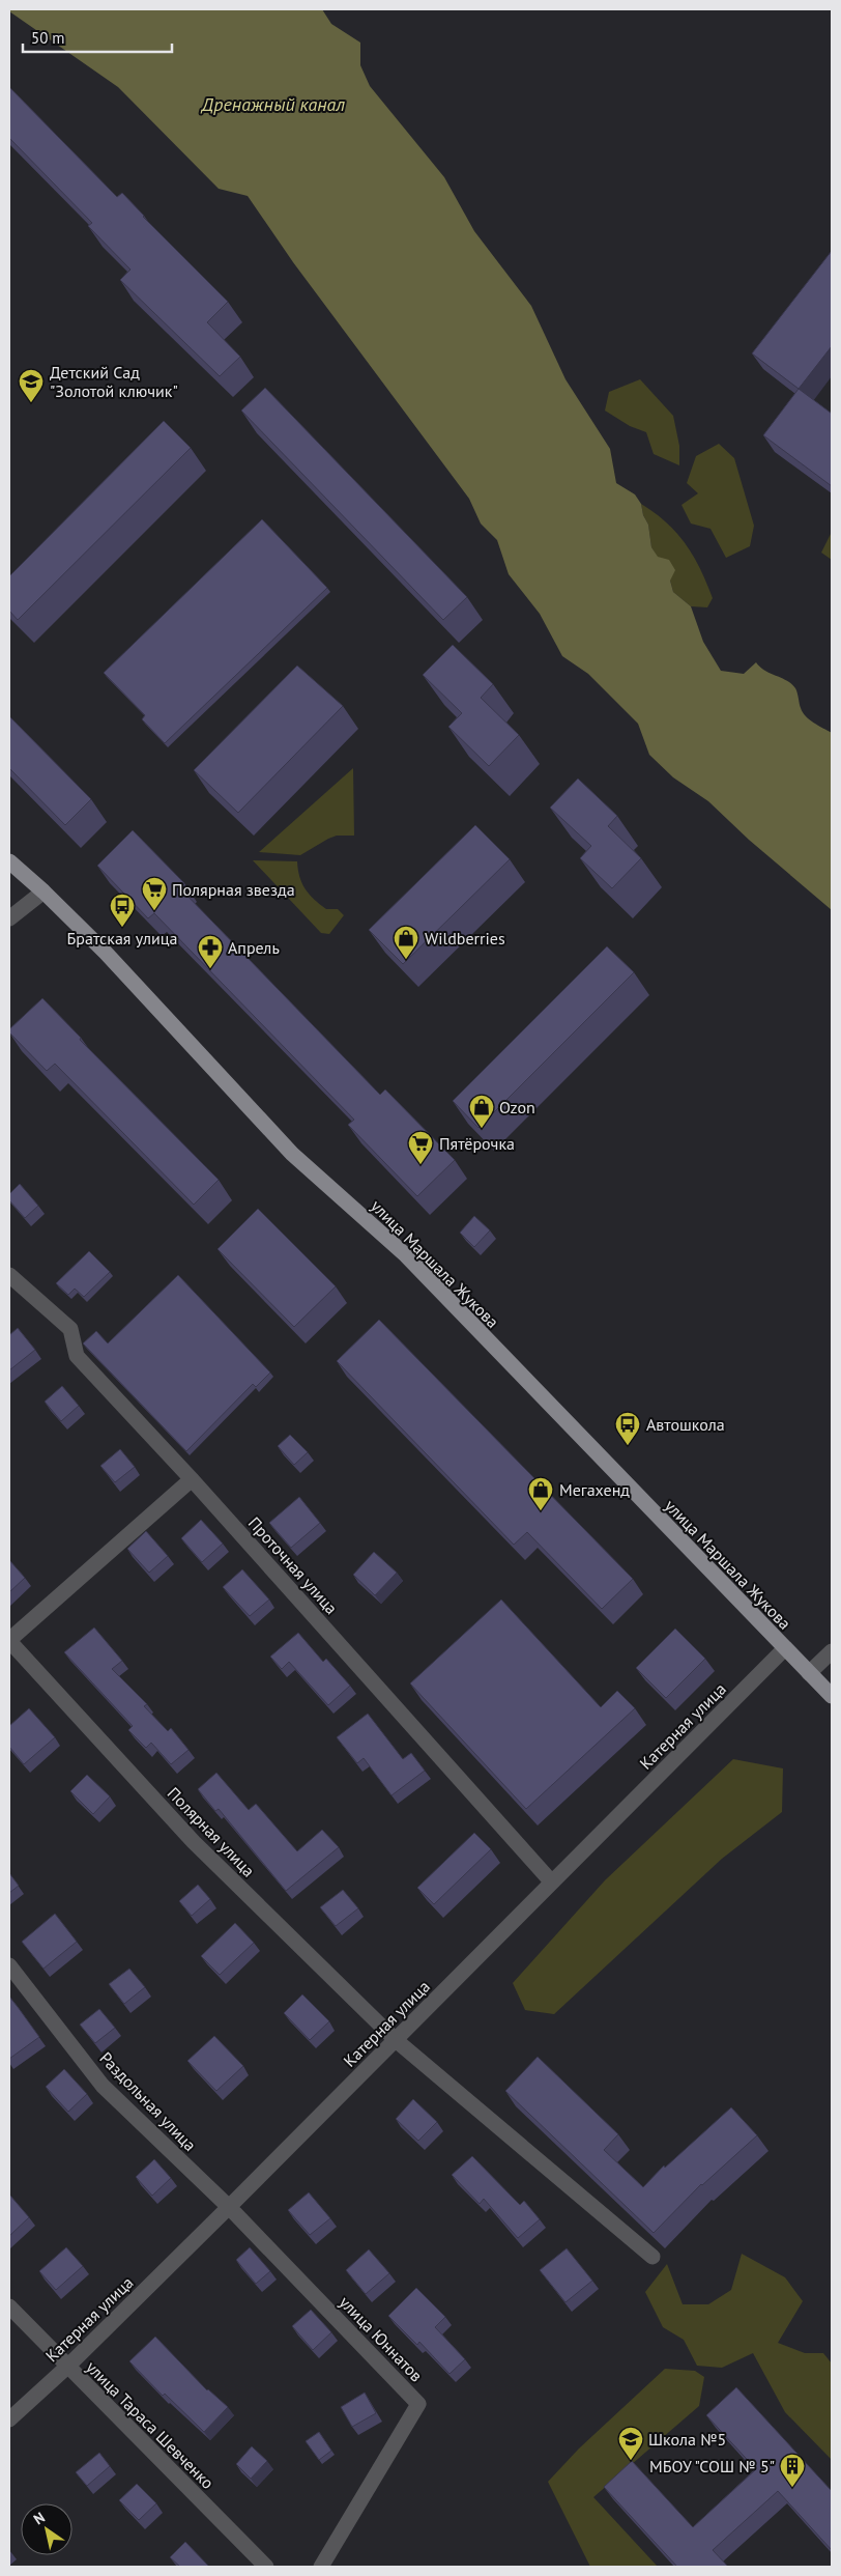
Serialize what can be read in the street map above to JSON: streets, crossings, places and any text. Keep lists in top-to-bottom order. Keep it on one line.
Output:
{"streets":{"main road":["улица Маршала Жукова"],"street":["Проточная улица","Катерная улица","Полярная улица","Раздольная улица","улица Юннатов","улица Тараса Шевченко"]},"crossings":[["улица Маршала Жукова","Катерная улица"],["Проточная улица","Катерная улица"],["Катерная улица","Полярная улица"],["Катерная улица","Раздольная улица"],["Катерная улица","улица Юннатов"],["Катерная улица","улица Тараса Шевченко"],["Раздольная улица","улица Юннатов"]],"water":["Дренажный канал"],"places":{"school or university":["Детский Сад \"Золотой ключик\"","Школа №5"],"supermarket":["Полярная звезда","Пятёрочка"],"bus stop":["Братская улица","Автошкола"],"shop":["Wildberries","Ozon","Мегахенд"],"pharmacy":["Апрель"],"building":["МБОУ \"СОШ № 5\""]},"scale_bar":"50 m","north":"top left"}
